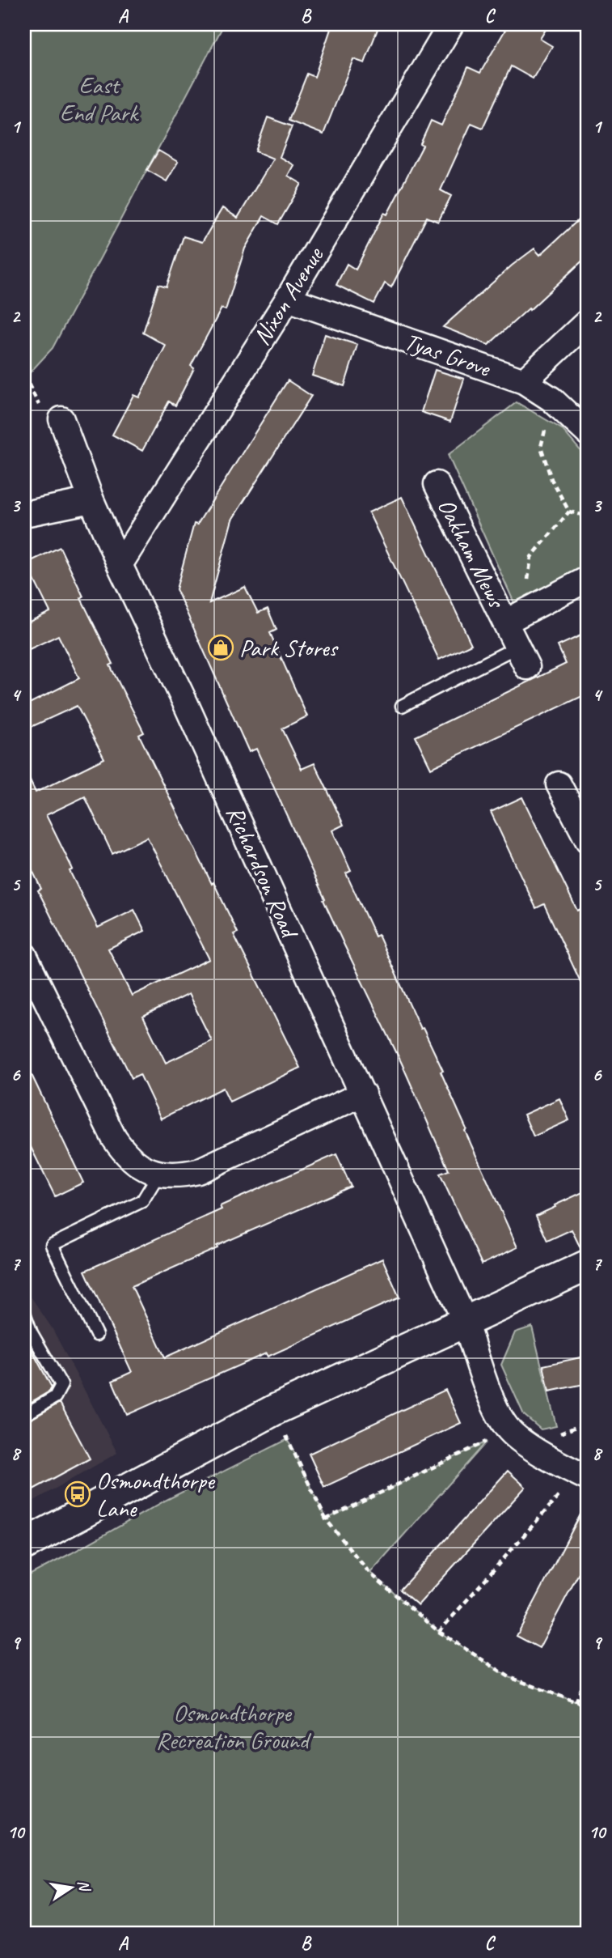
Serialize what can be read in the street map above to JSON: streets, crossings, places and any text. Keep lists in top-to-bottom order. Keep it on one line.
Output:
{"streets":{"street":["Nixon Avenue","Tyas Grove","Oakham Mews","Richardson Road"]},"crossings":[["Nixon Avenue","Tyas Grove"],["Nixon Avenue","Richardson Road"]],"parks":["East End Park","Osmondthorpe Recreation Ground"],"places":{"shop":["Park Stores"],"bus stop":["Osmondthorpe Lane"]},"north":"right","grid":{"columns":["A","B","C"],"rows":["1","2","3","4","5","6","7","8","9","10"]}}
